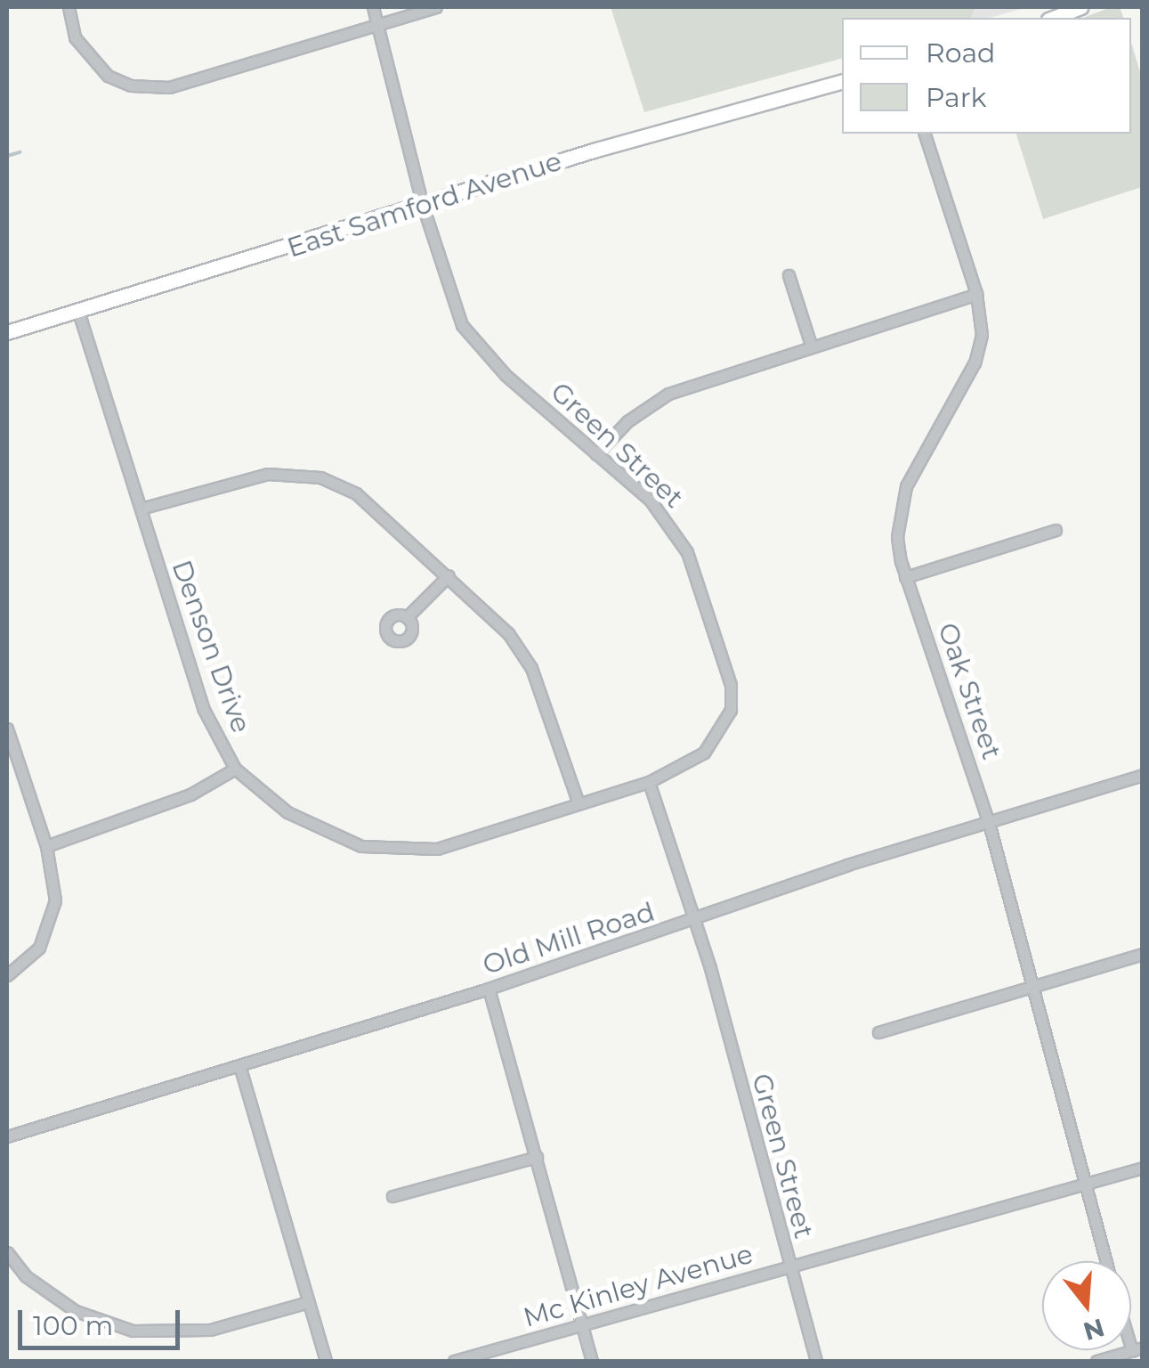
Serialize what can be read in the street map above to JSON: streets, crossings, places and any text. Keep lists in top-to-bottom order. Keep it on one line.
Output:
{"streets":{"street":["East Samford Avenue","Green Street","Denson Drive","Oak Street","Old Mill Road","Mc Kinley Avenue"]},"crossings":[["East Samford Avenue","Green Street"],["East Samford Avenue","Denson Drive"],["Green Street","Denson Drive"],["Green Street","Old Mill Road"],["Green Street","Mc Kinley Avenue"],["Oak Street","Old Mill Road"],["Oak Street","Mc Kinley Avenue"]],"legend":["Road","Park"],"scale_bar":"100 m","north":"bottom"}
